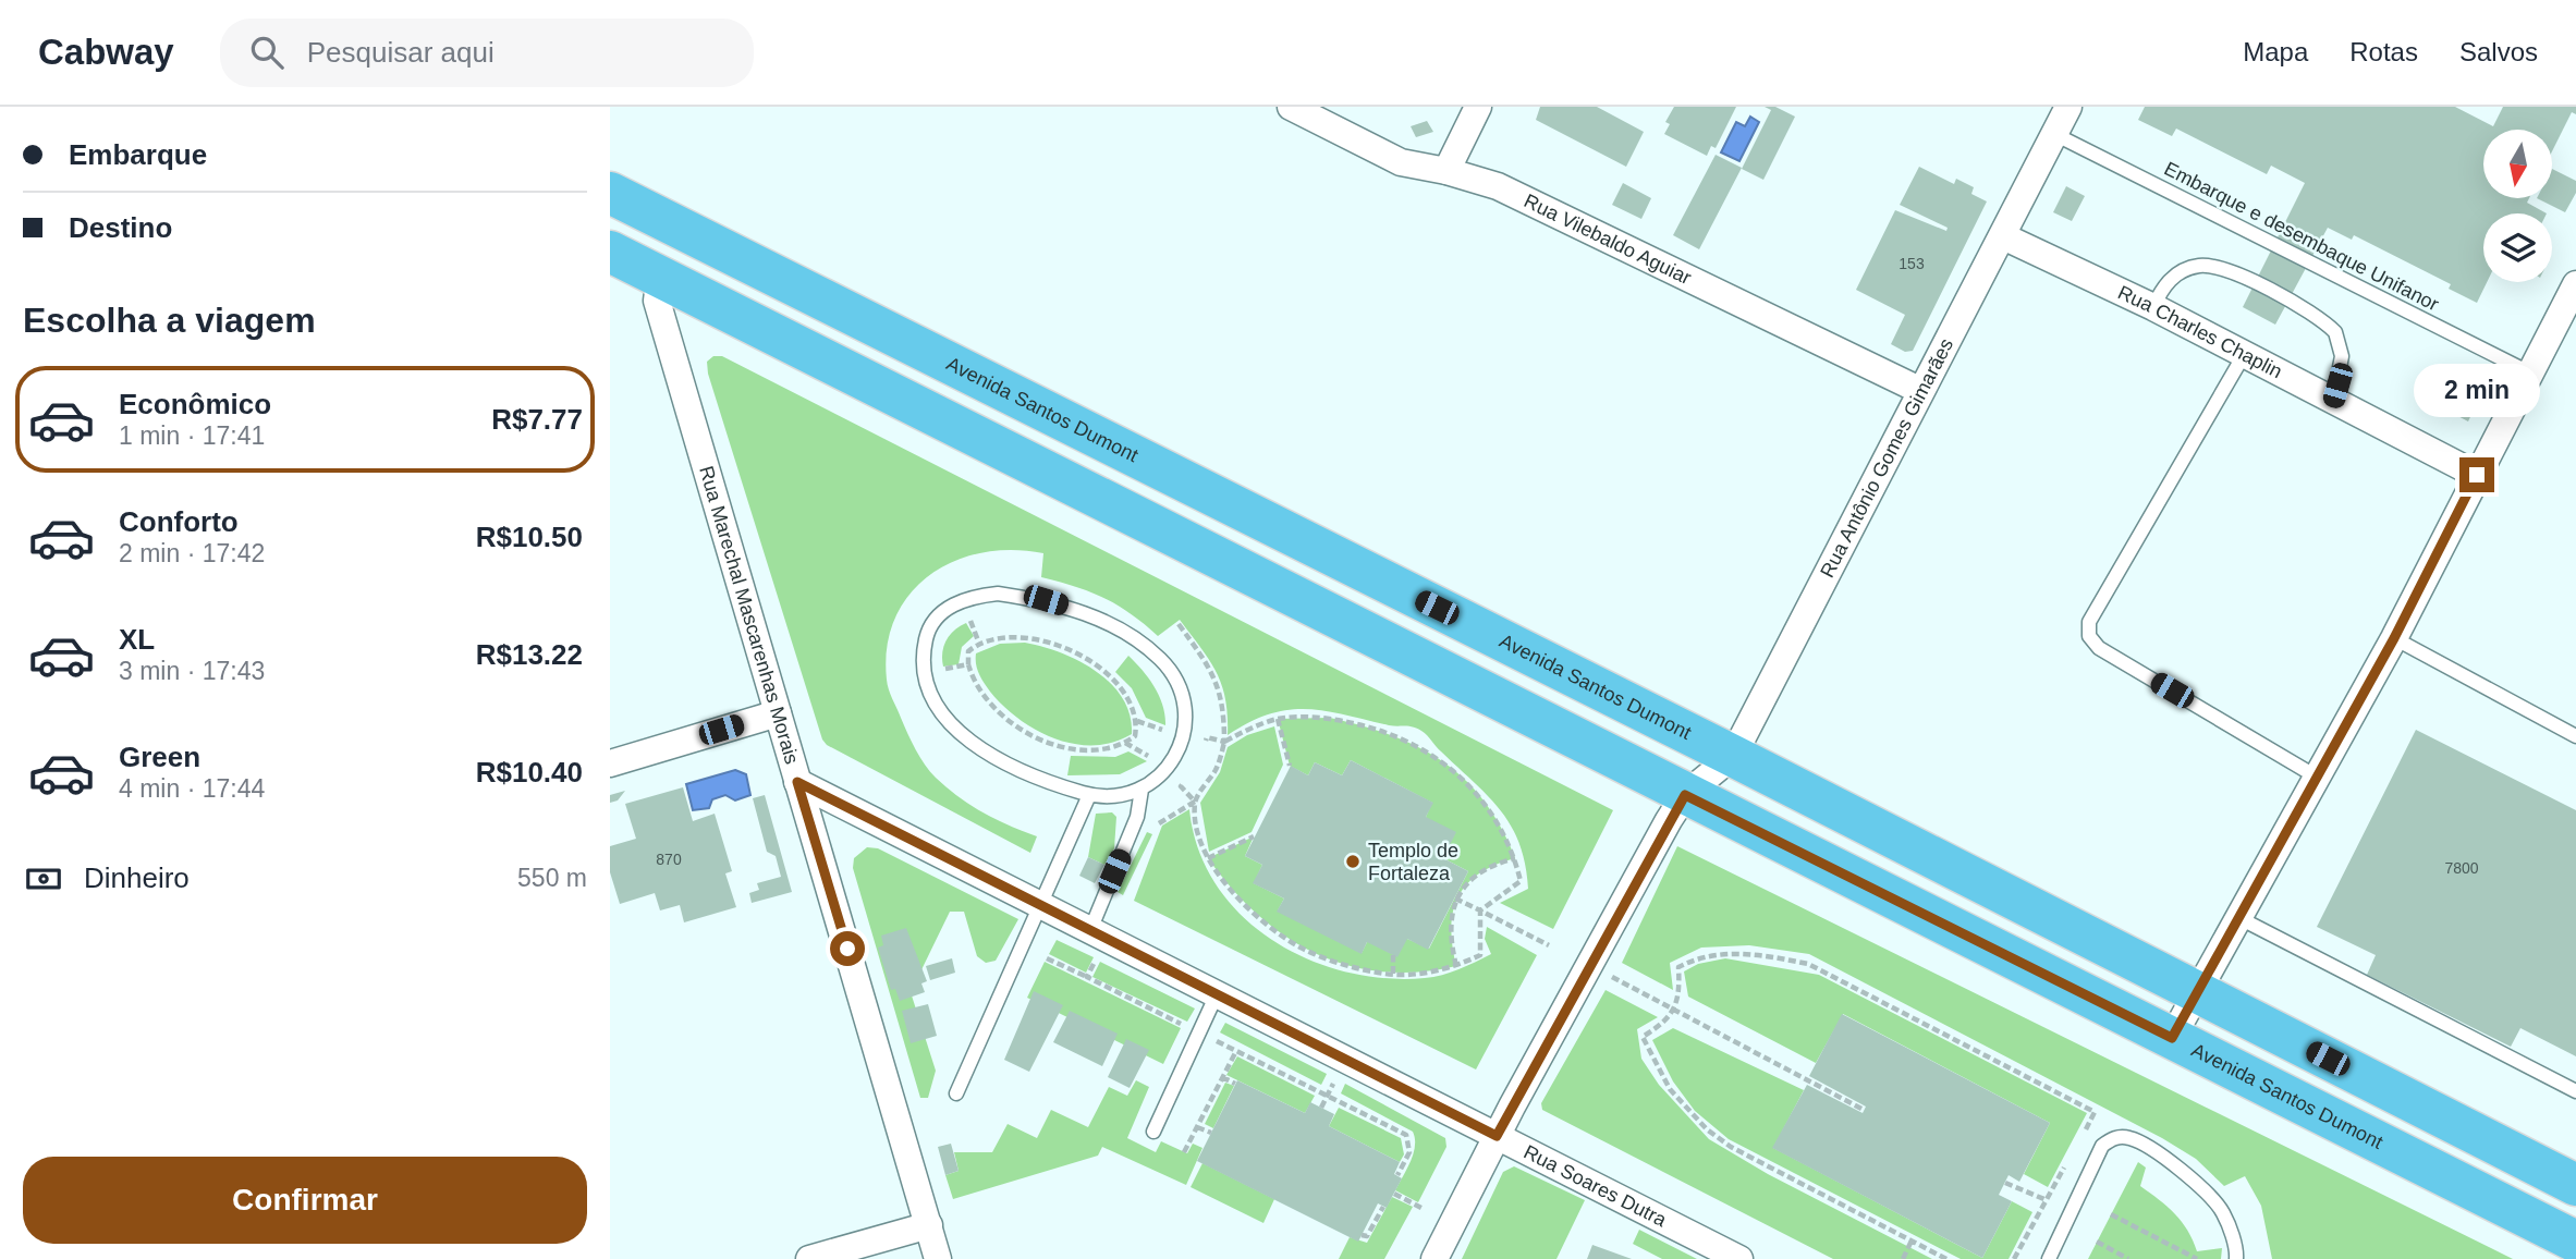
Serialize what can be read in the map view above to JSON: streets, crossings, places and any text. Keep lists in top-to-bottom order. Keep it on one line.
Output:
{"streets":{"main road":["Avenida Santos Dumont"],"street":["Rua Vilebaldo Aguiar","Rua Charles Chaplin","Rua Antônio Gomes Gimarães","Rua Marechal Mascarenhas Morais","Rua Soares Dutra"],"lane":["Embarque e desembaque Unifanor"]},"crossings":[["Embarque e desembaque Unifanor","Rua Antônio Gomes Gimarães"],["Rua Vilebaldo Aguiar","Rua Antônio Gomes Gimarães"],["Rua Charles Chaplin","Rua Antônio Gomes Gimarães"],["Avenida Santos Dumont","Rua Antônio Gomes Gimarães"],["Avenida Santos Dumont","Rua Marechal Mascarenhas Morais"],["Rua Marechal Mascarenhas Morais","Rua Soares Dutra"]],"places":["Templo de Fortaleza"],"house_numbers":["153","870","7800"],"north":"bottom","page":{"header":"Cabway","search":"Pesquisar aqui","nav":["Mapa","Rotas","Salvos"],"banner":["Embarque","Destino"],"heading":"Escolha a viagem","bubble":"2 min","list":[{"name":"Econômico","note":"1 min · 17:41","value":"R$7.77"},{"name":"Conforto","note":"2 min · 17:42","value":"R$10.50"},{"name":"XL","note":"3 min · 17:43","value":"R$13.22"},{"name":"Green","note":"4 min · 17:44","value":"R$10.40"}],"pay":["Dinheiro","550 m"],"buttons":"Confirmar"}}
